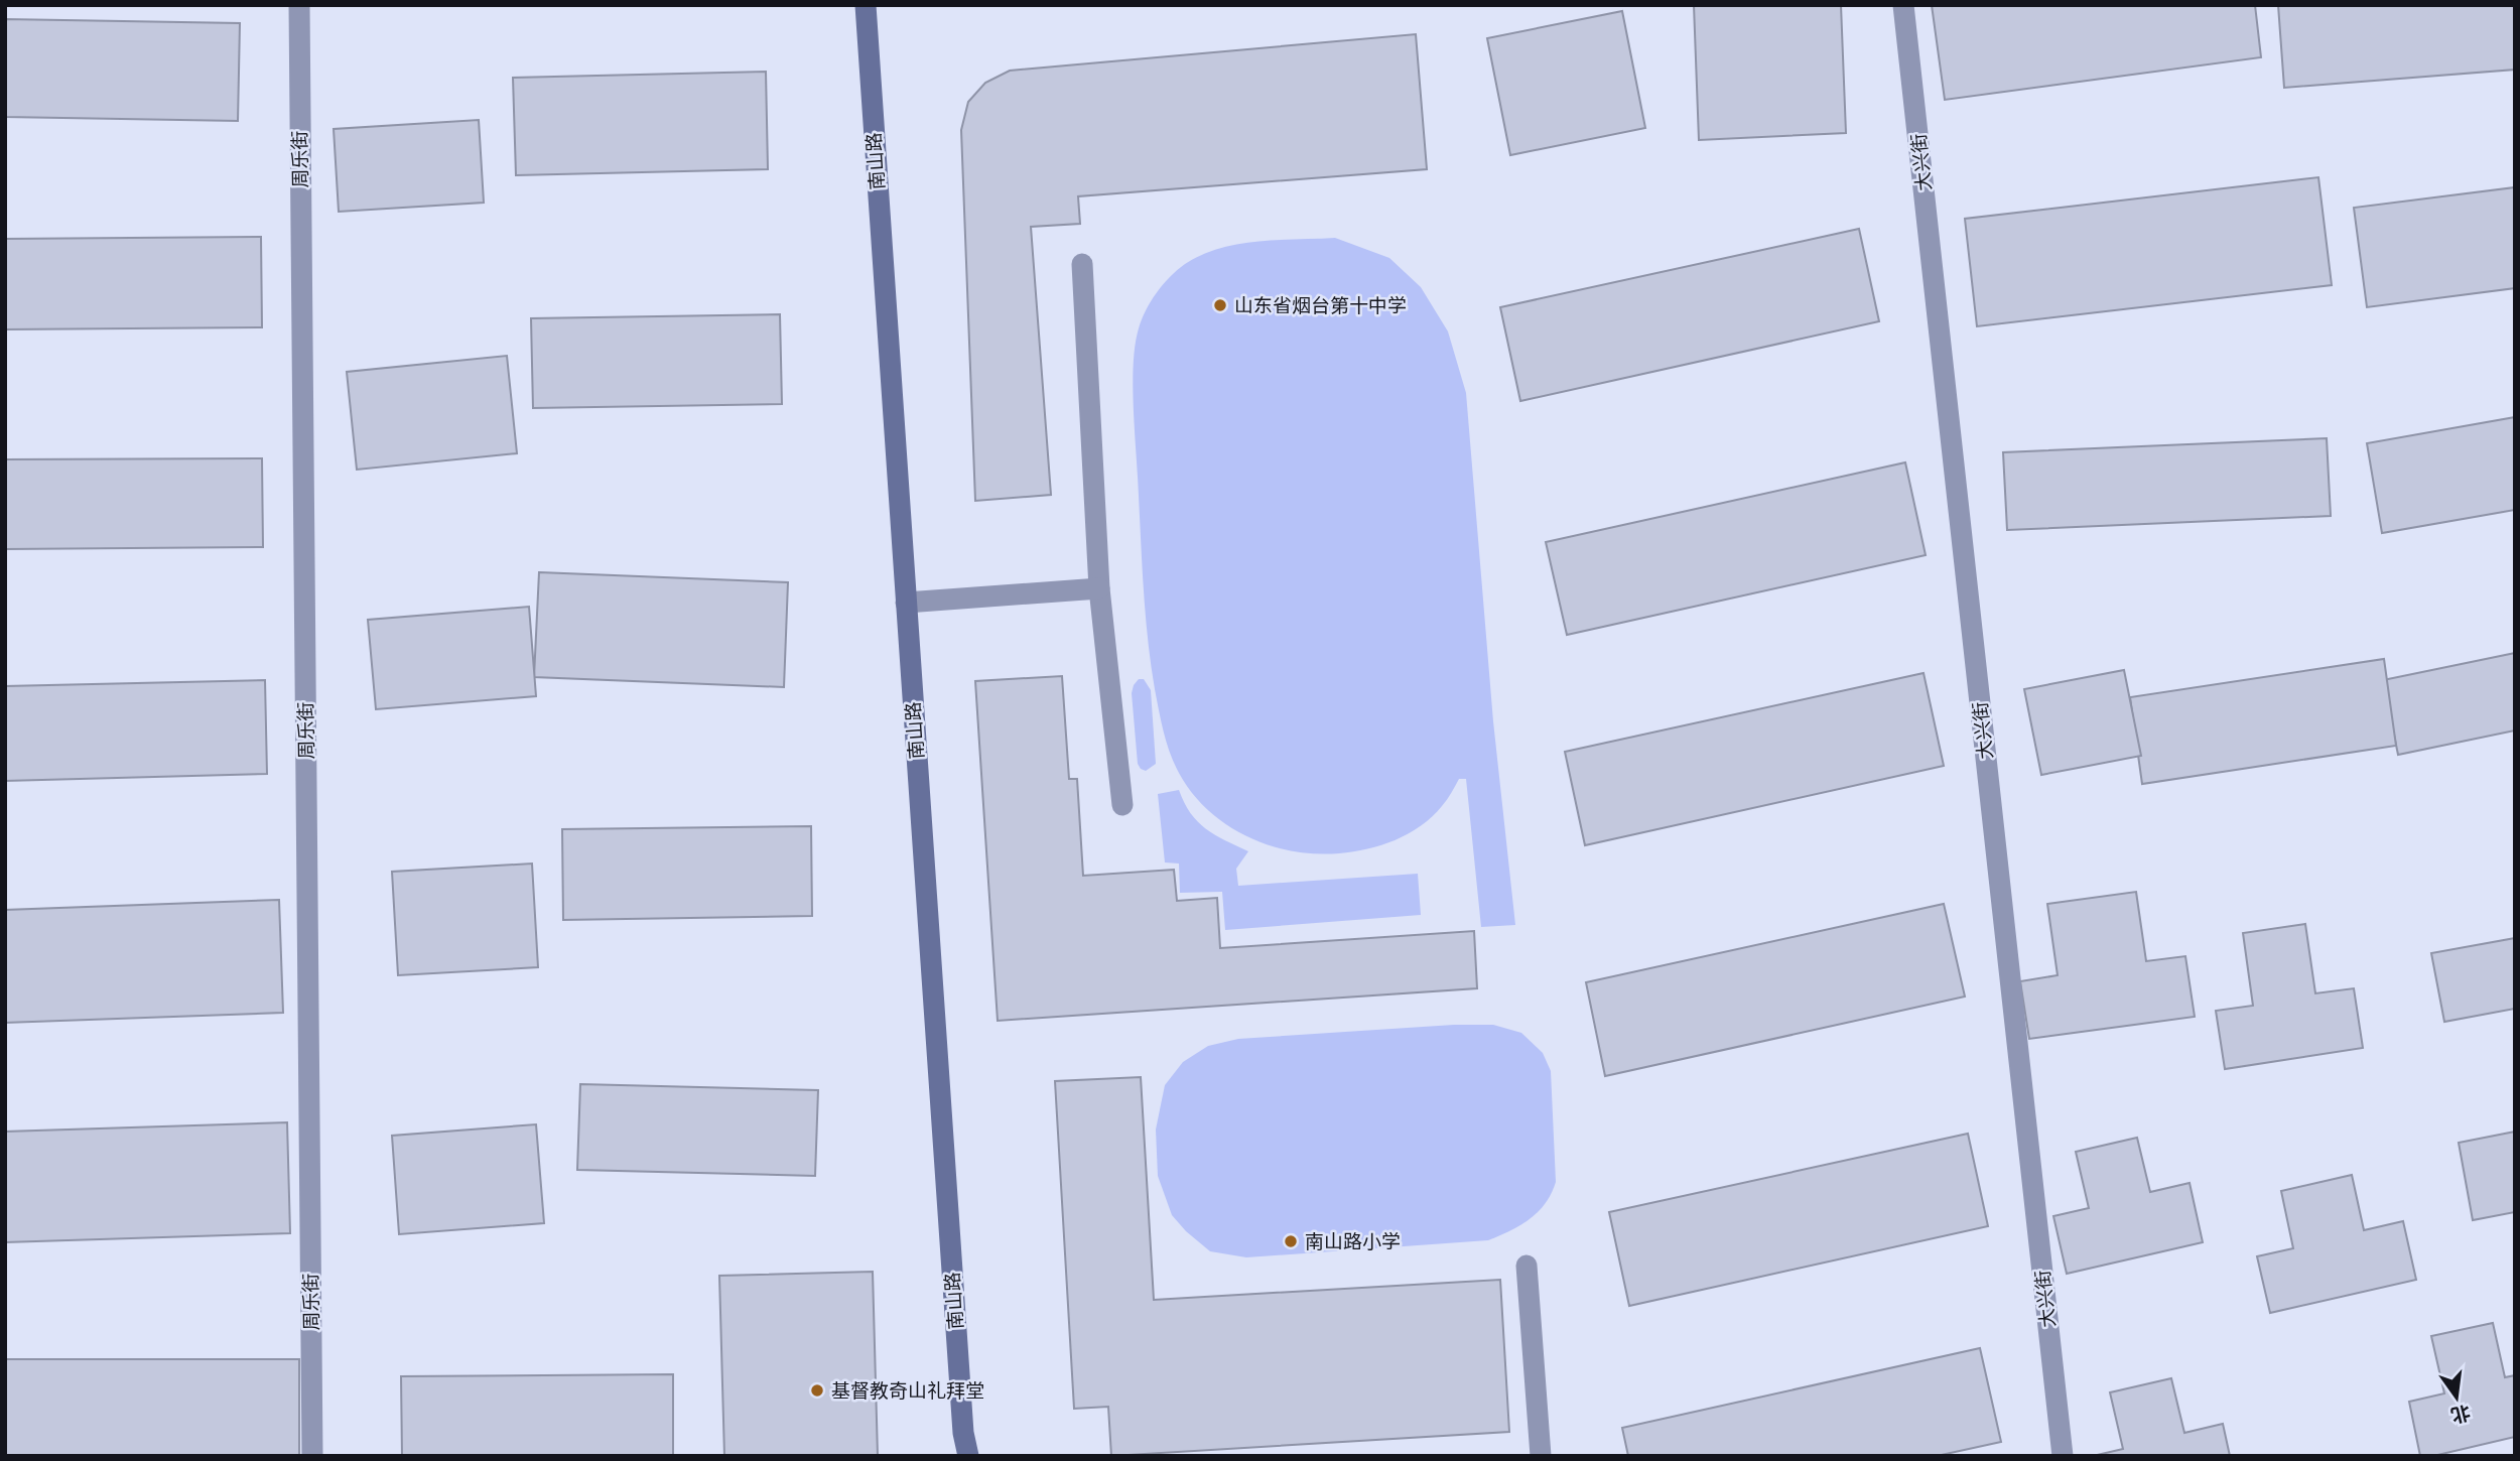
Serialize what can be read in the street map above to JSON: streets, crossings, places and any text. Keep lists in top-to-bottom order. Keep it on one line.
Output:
{"streets":{"street":["周乐街","南山路","大兴街"]},"places":["山东省烟台第十中学","南山路小学","基督教奇山礼拜堂"],"north":"bottom"}
